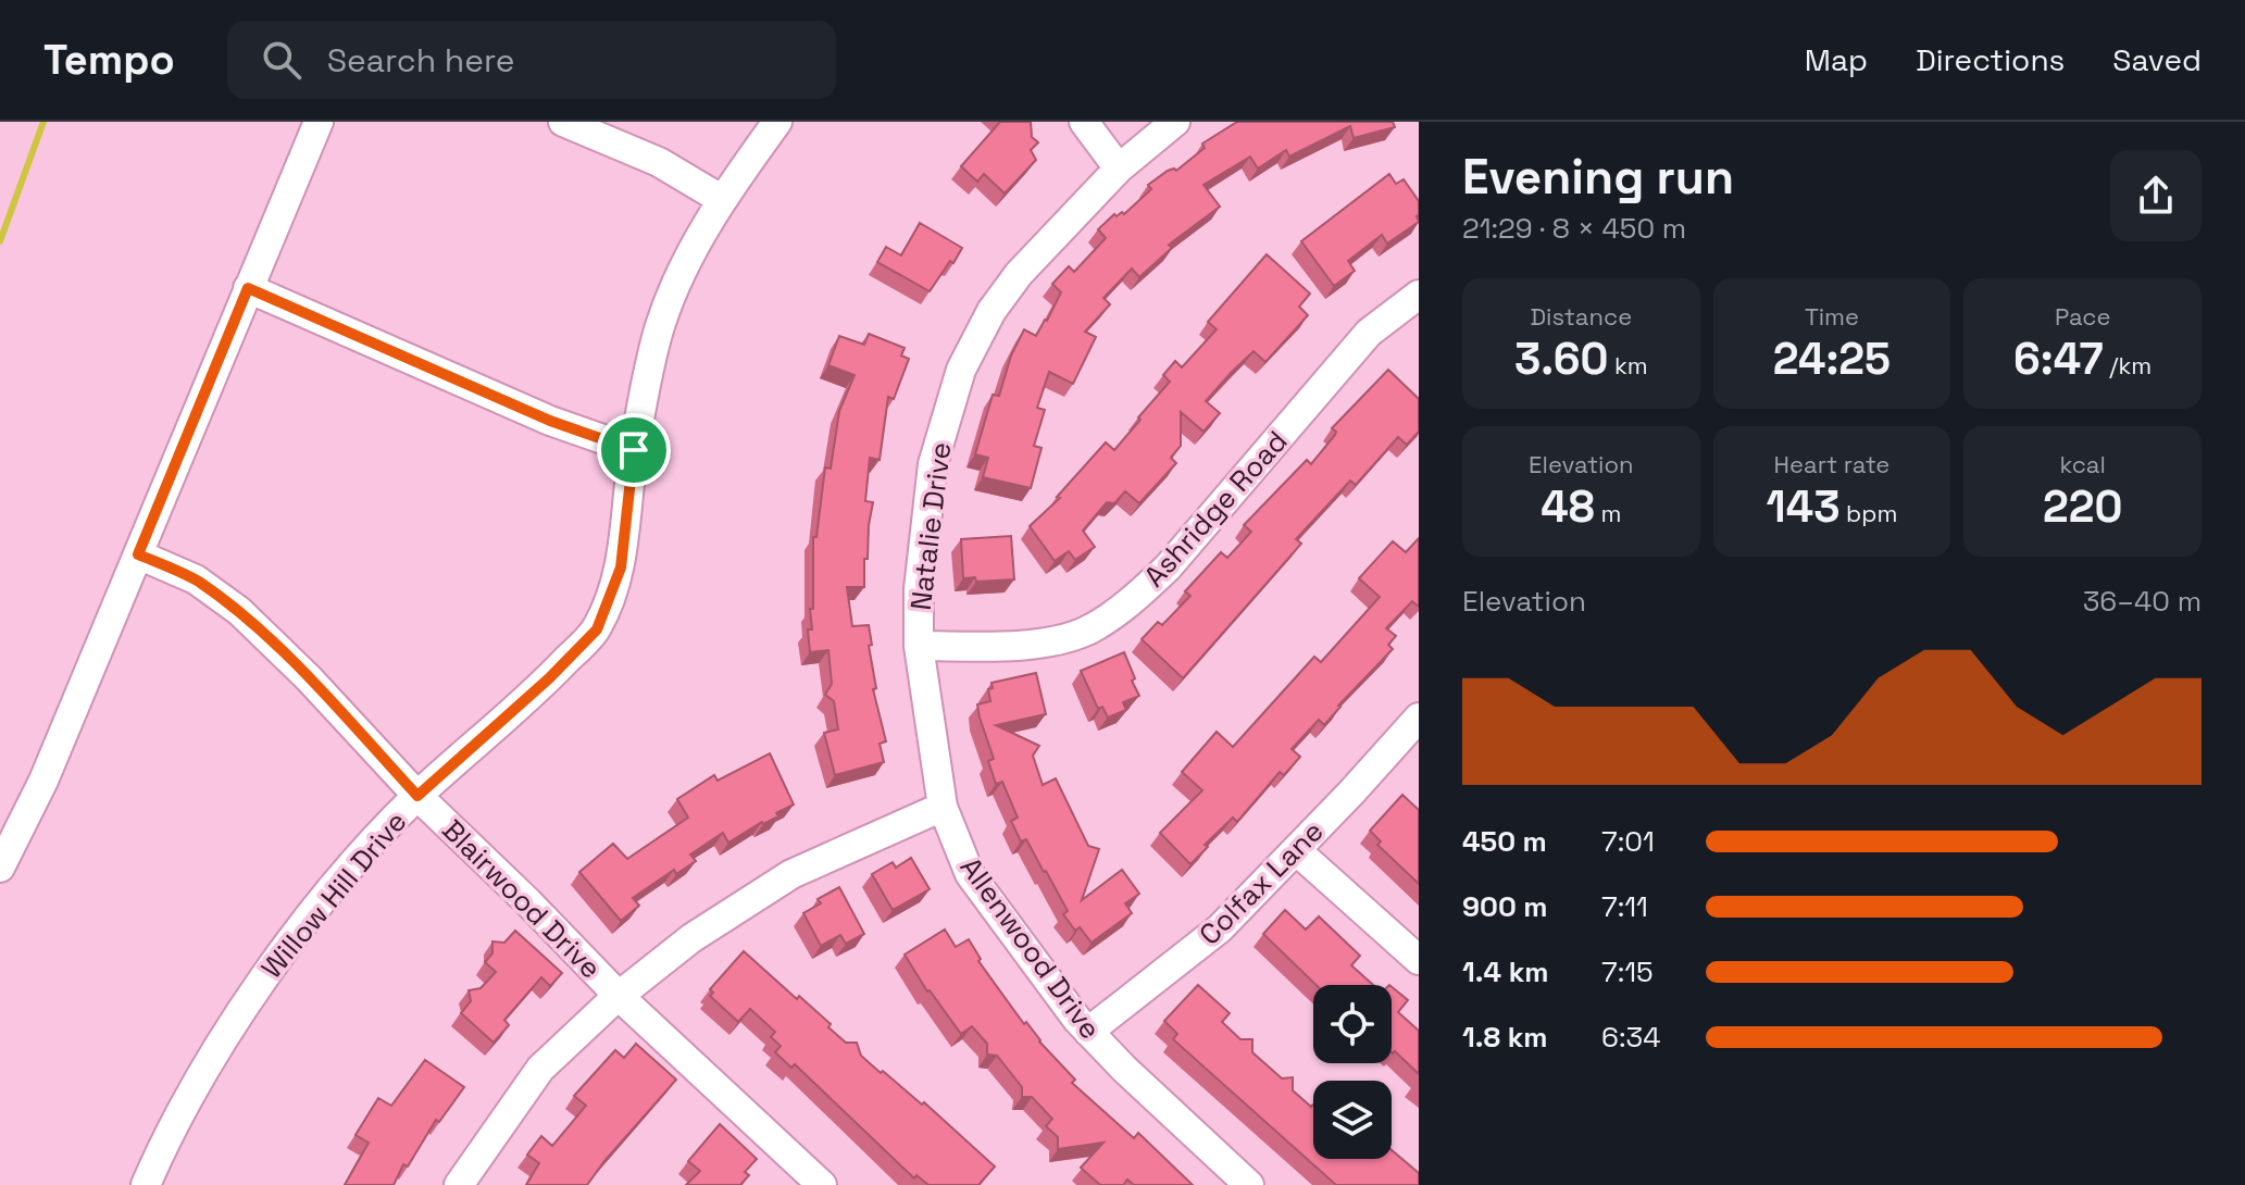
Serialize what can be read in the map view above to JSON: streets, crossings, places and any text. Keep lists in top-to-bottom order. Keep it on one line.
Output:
{"streets":{"street":["Ashridge Road","Natalie Drive","Colfax Lane","Willow Hill Drive","Blairwood Drive","Allenwood Drive"]},"crossings":[["Ashridge Road","Natalie Drive"],["Natalie Drive","Allenwood Drive"],["Colfax Lane","Allenwood Drive"],["Willow Hill Drive","Blairwood Drive"]],"page":{"header":"Tempo","search":"Search here","nav":["Map","Directions","Saved"],"heading":["Evening run","21:29 · 8 × 450 m"],"stats":[["Distance","3.60 km"],["Time","24:25"],["Pace","6:47 /km"],["Elevation","48 m"],["Heart rate","143 bpm"],["kcal","220"]],"chart":["Elevation","36–40 m"],"list":[{"name":"450 m","note":"7:01"},{"name":"900 m","note":"7:11"},{"name":"1.4 km","note":"7:15"},{"name":"1.8 km","note":"6:34"}]}}
